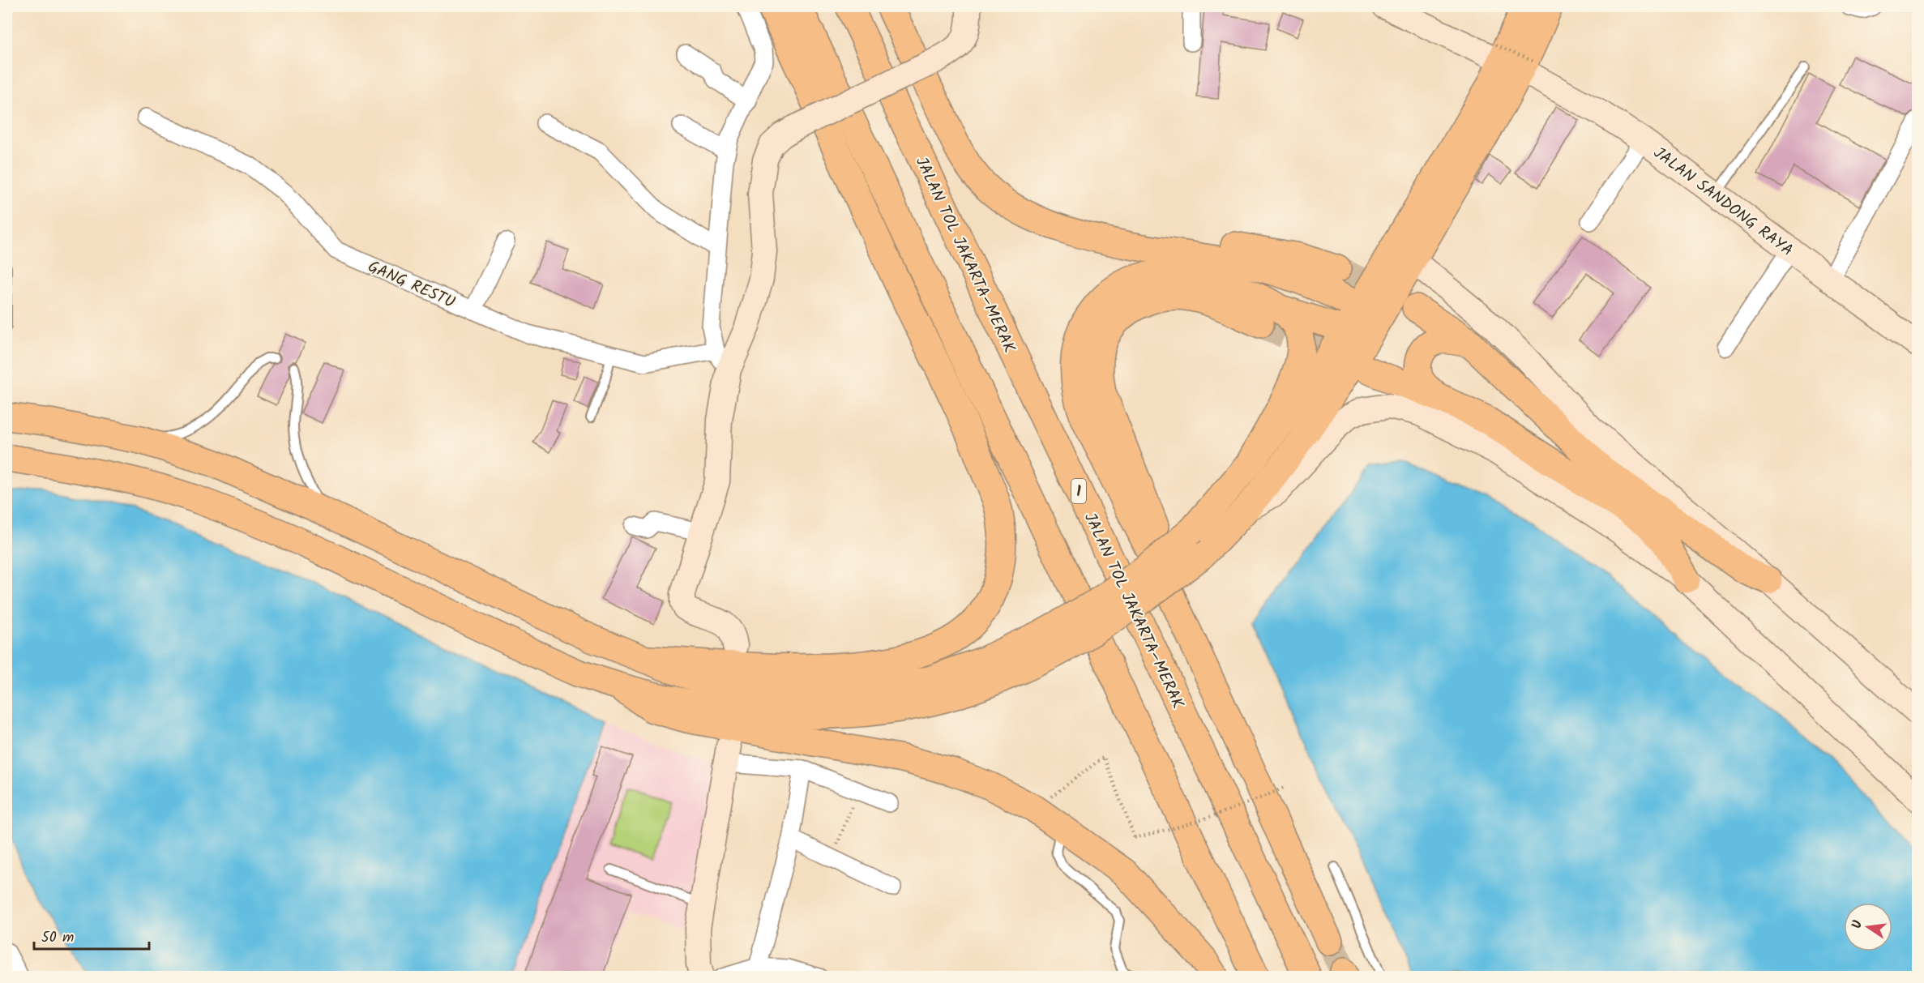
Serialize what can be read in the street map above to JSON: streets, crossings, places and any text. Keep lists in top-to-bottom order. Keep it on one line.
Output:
{"streets":{"main road":["JALAN TOL JAKARTA–MERAK","1"],"street":["JALAN SANDONG RAYA","GANG RESTU"]},"scale_bar":"50 m","north":"left"}
